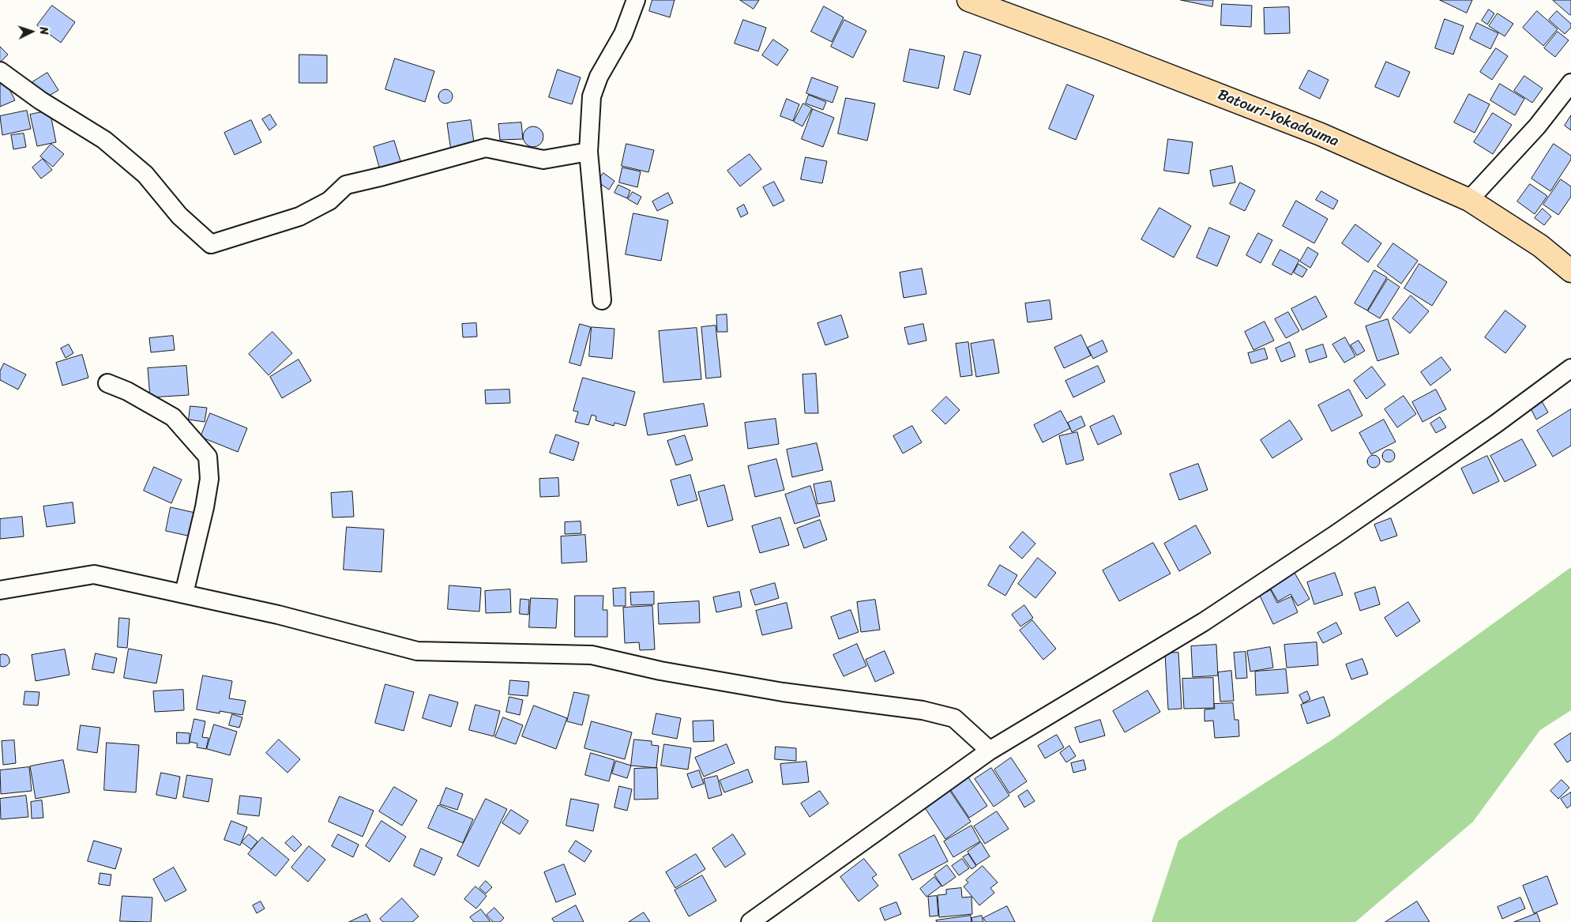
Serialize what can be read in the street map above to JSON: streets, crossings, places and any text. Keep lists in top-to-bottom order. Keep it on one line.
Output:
{"streets":{"highway":["Batouri-Yokadouma"]},"north":"right"}
